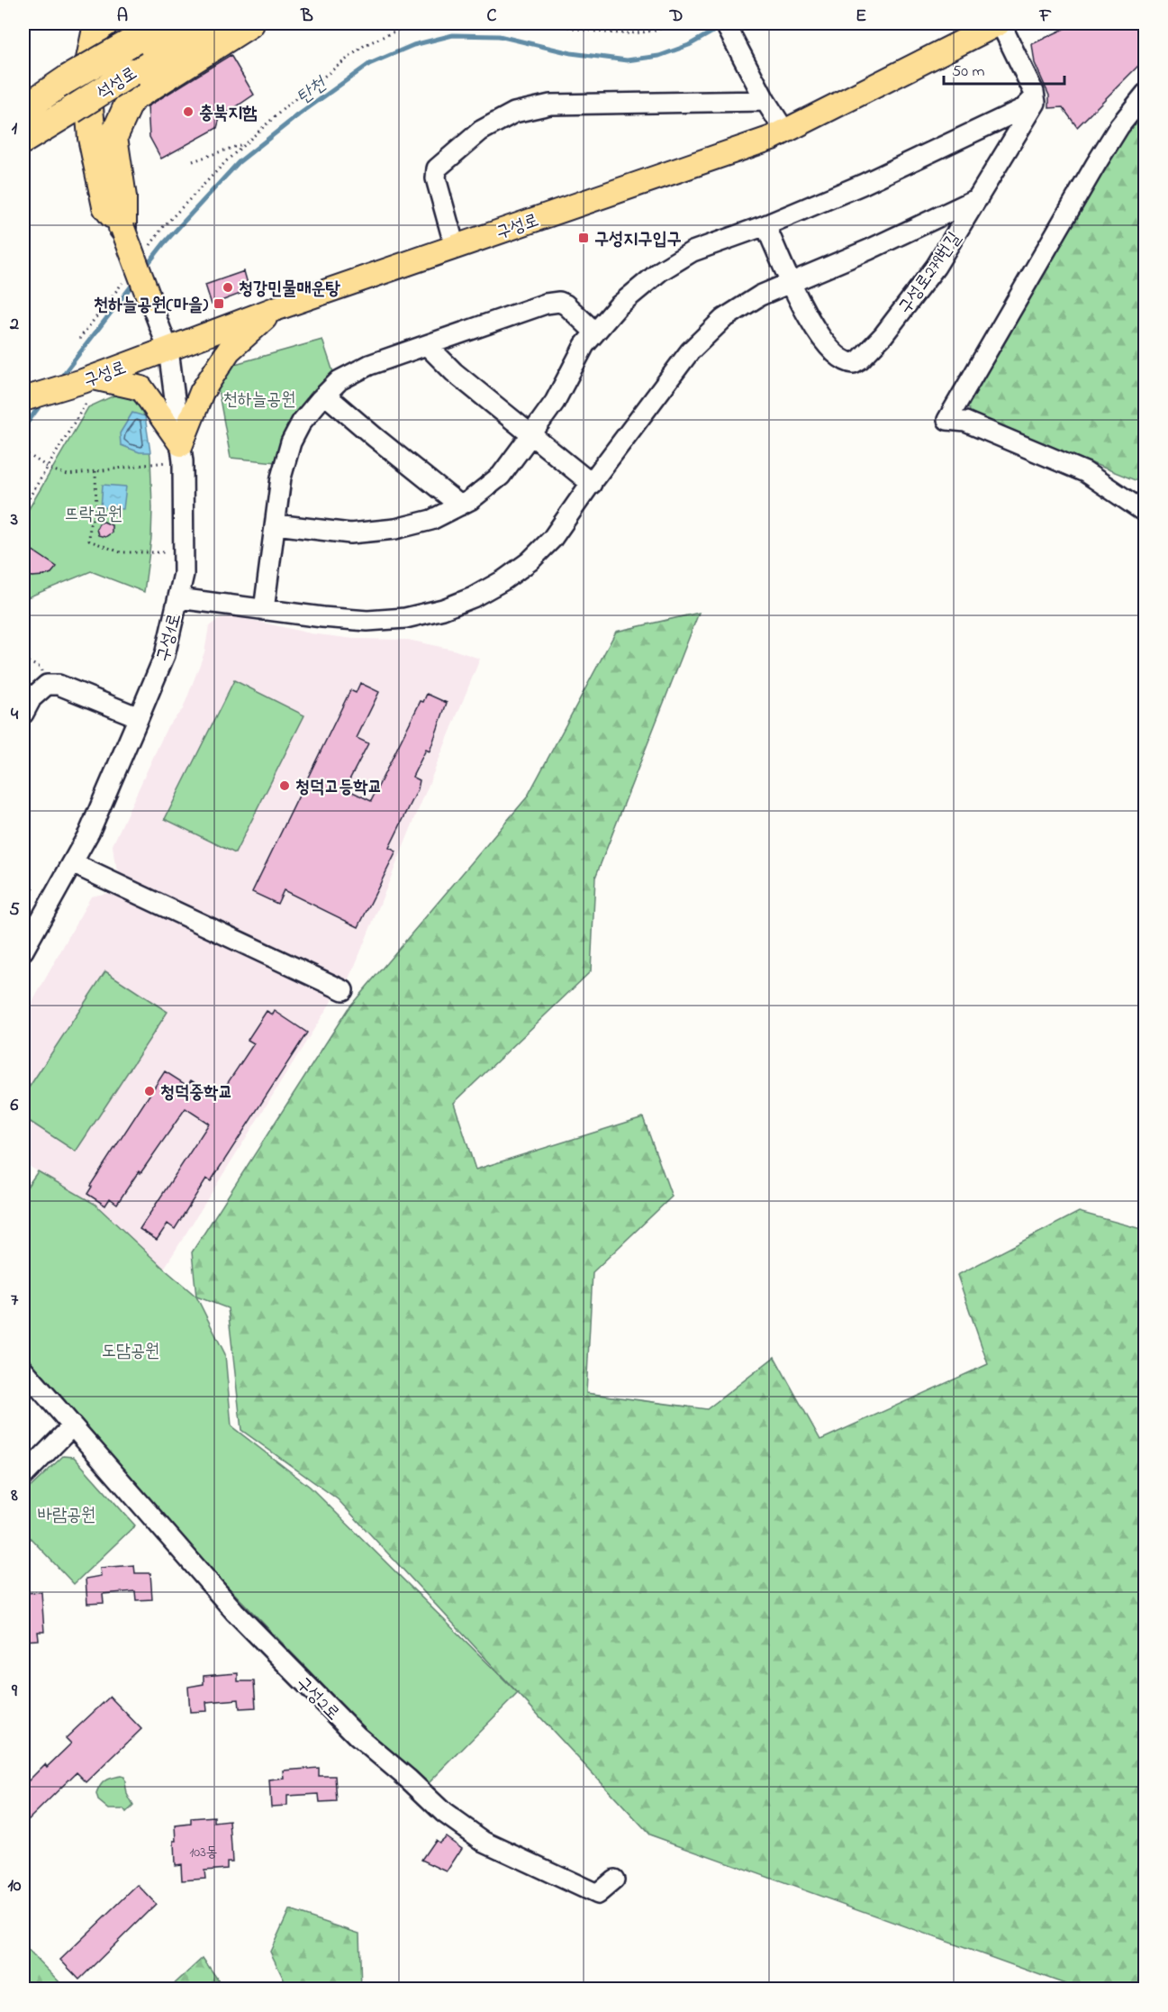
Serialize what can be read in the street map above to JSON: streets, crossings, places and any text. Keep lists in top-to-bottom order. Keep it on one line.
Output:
{"streets":{"highway":["석성로"],"main road":["구성로"],"street":["구성로279번길","구성1로","구성2로"]},"crossings":[["구성로","구성1로"]],"water":["탄천"],"parks":["천하늘공원","뜨락공원","도담공원","바람공원"],"places":{"other":["충북지함","청강민물매운탕","청덕고등학교","청덕중학교"],"transit":["구성지구입구","천하늘공원(마을)"]},"house_numbers":["103동"],"scale_bar":"50 m","grid":{"columns":["A","B","C","D","E","F"],"rows":["1","2","3","4","5","6","7","8","9","10"]}}
